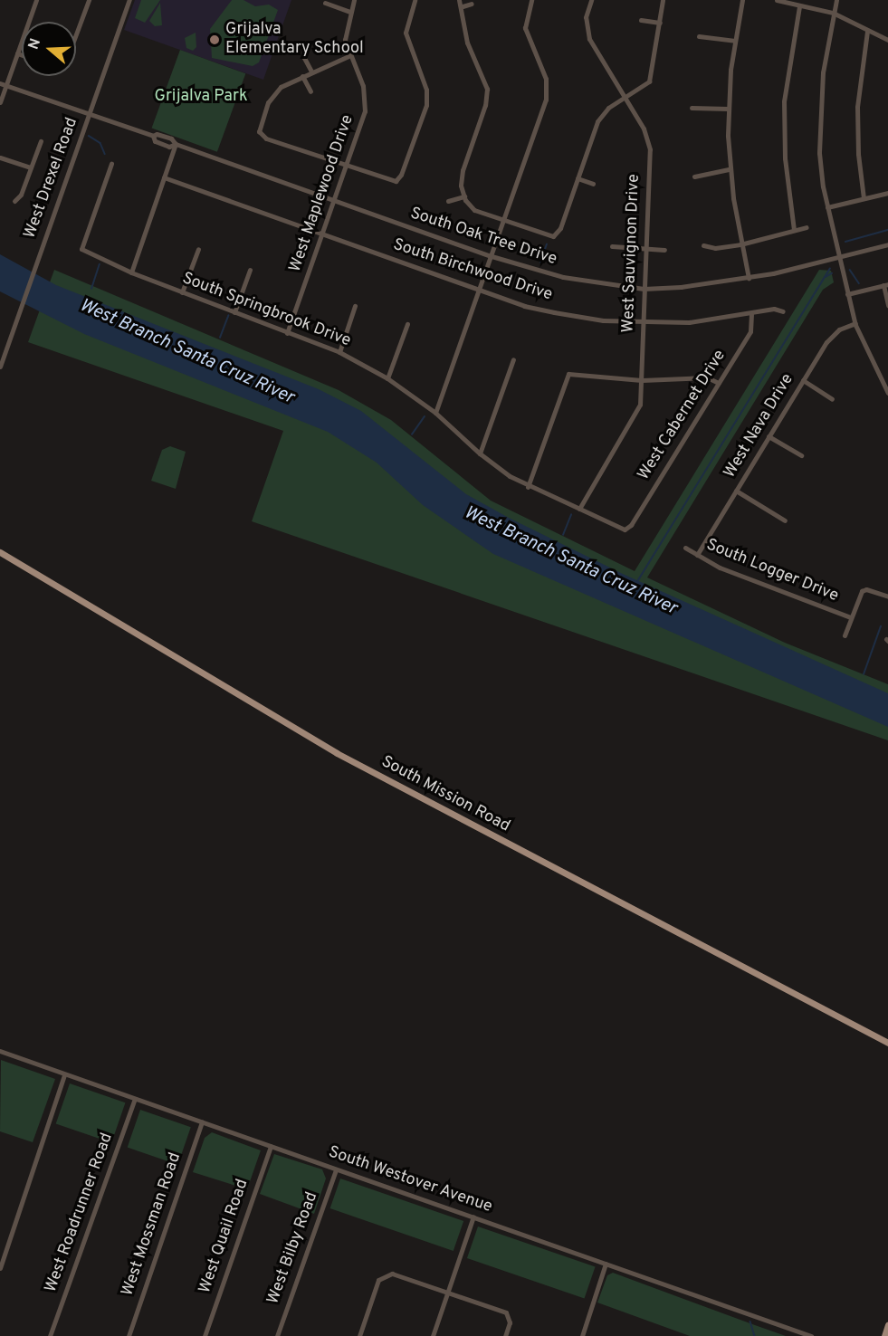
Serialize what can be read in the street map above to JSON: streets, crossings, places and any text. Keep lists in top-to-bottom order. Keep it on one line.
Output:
{"streets":{"main road":["South Mission Road"],"street":["West Drexel Road","West Maplewood Drive","South Oak Tree Drive","West Sauvignon Drive","South Birchwood Drive","South Springbrook Drive","West Cabernet Drive","West Nava Drive","South Logger Drive","South Westover Avenue","West Roadrunner Road","West Mossman Road","West Quail Road","West Bilby Road"]},"crossings":[["West Drexel Road","South Oak Tree Drive"],["West Maplewood Drive","South Oak Tree Drive"],["West Maplewood Drive","South Birchwood Drive"],["West Maplewood Drive","South Springbrook Drive"],["South Oak Tree Drive","West Sauvignon Drive"],["West Sauvignon Drive","South Birchwood Drive"],["West Sauvignon Drive","South Springbrook Drive"],["South Birchwood Drive","West Cabernet Drive"],["South Springbrook Drive","West Cabernet Drive"],["West Nava Drive","South Logger Drive"],["South Westover Avenue","West Roadrunner Road"],["South Westover Avenue","West Mossman Road"],["South Westover Avenue","West Quail Road"],["South Westover Avenue","West Bilby Road"]],"water":["West Branch Santa Cruz River"],"parks":["Grijalva Park"],"places":["Grijalva Elementary School"],"north":"left"}
